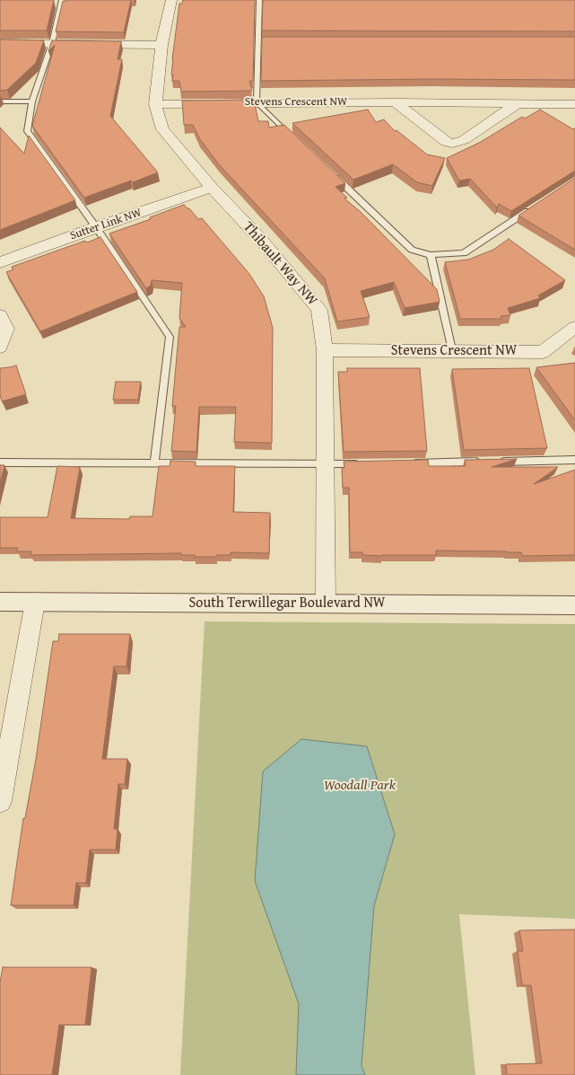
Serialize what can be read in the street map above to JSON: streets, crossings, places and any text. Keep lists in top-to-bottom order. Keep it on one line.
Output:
{"streets":{"street":["Stevens Crescent NW","Sutter Link NW","Thibault Way NW","South Terwillegar Boulevard NW"]},"crossings":[["Stevens Crescent NW","Thibault Way NW"],["Sutter Link NW","Thibault Way NW"],["Thibault Way NW","South Terwillegar Boulevard NW"]],"parks":["Woodall Park"]}
